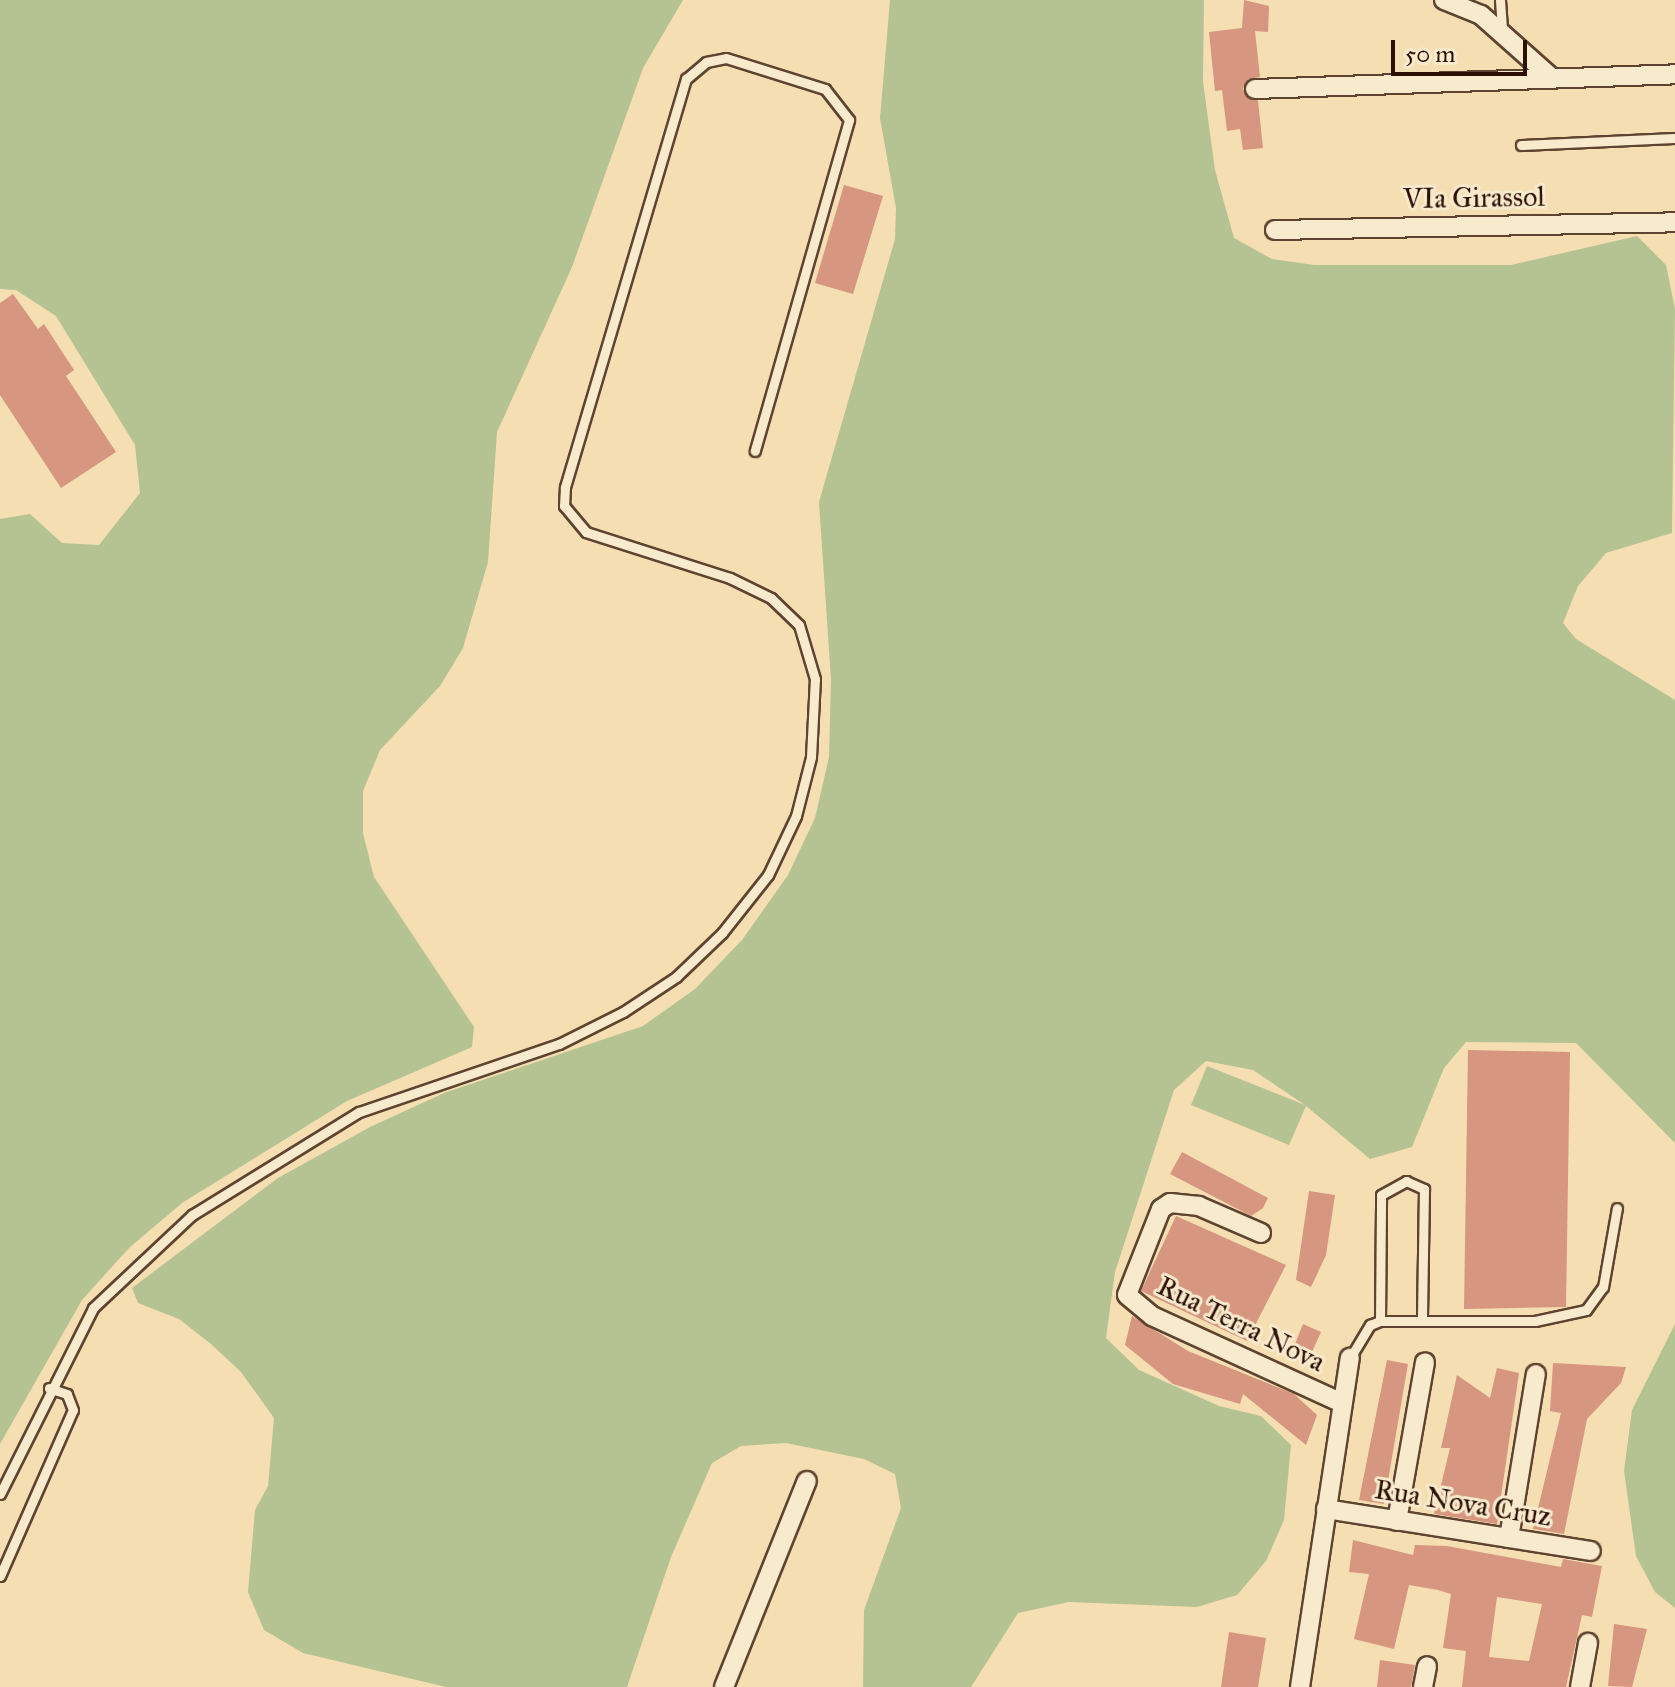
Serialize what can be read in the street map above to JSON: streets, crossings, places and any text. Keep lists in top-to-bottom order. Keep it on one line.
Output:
{"streets":{"street":["VIa Girassol","Rua Terra Nova","Rua Nova Cruz"]},"scale_bar":"50 m"}
